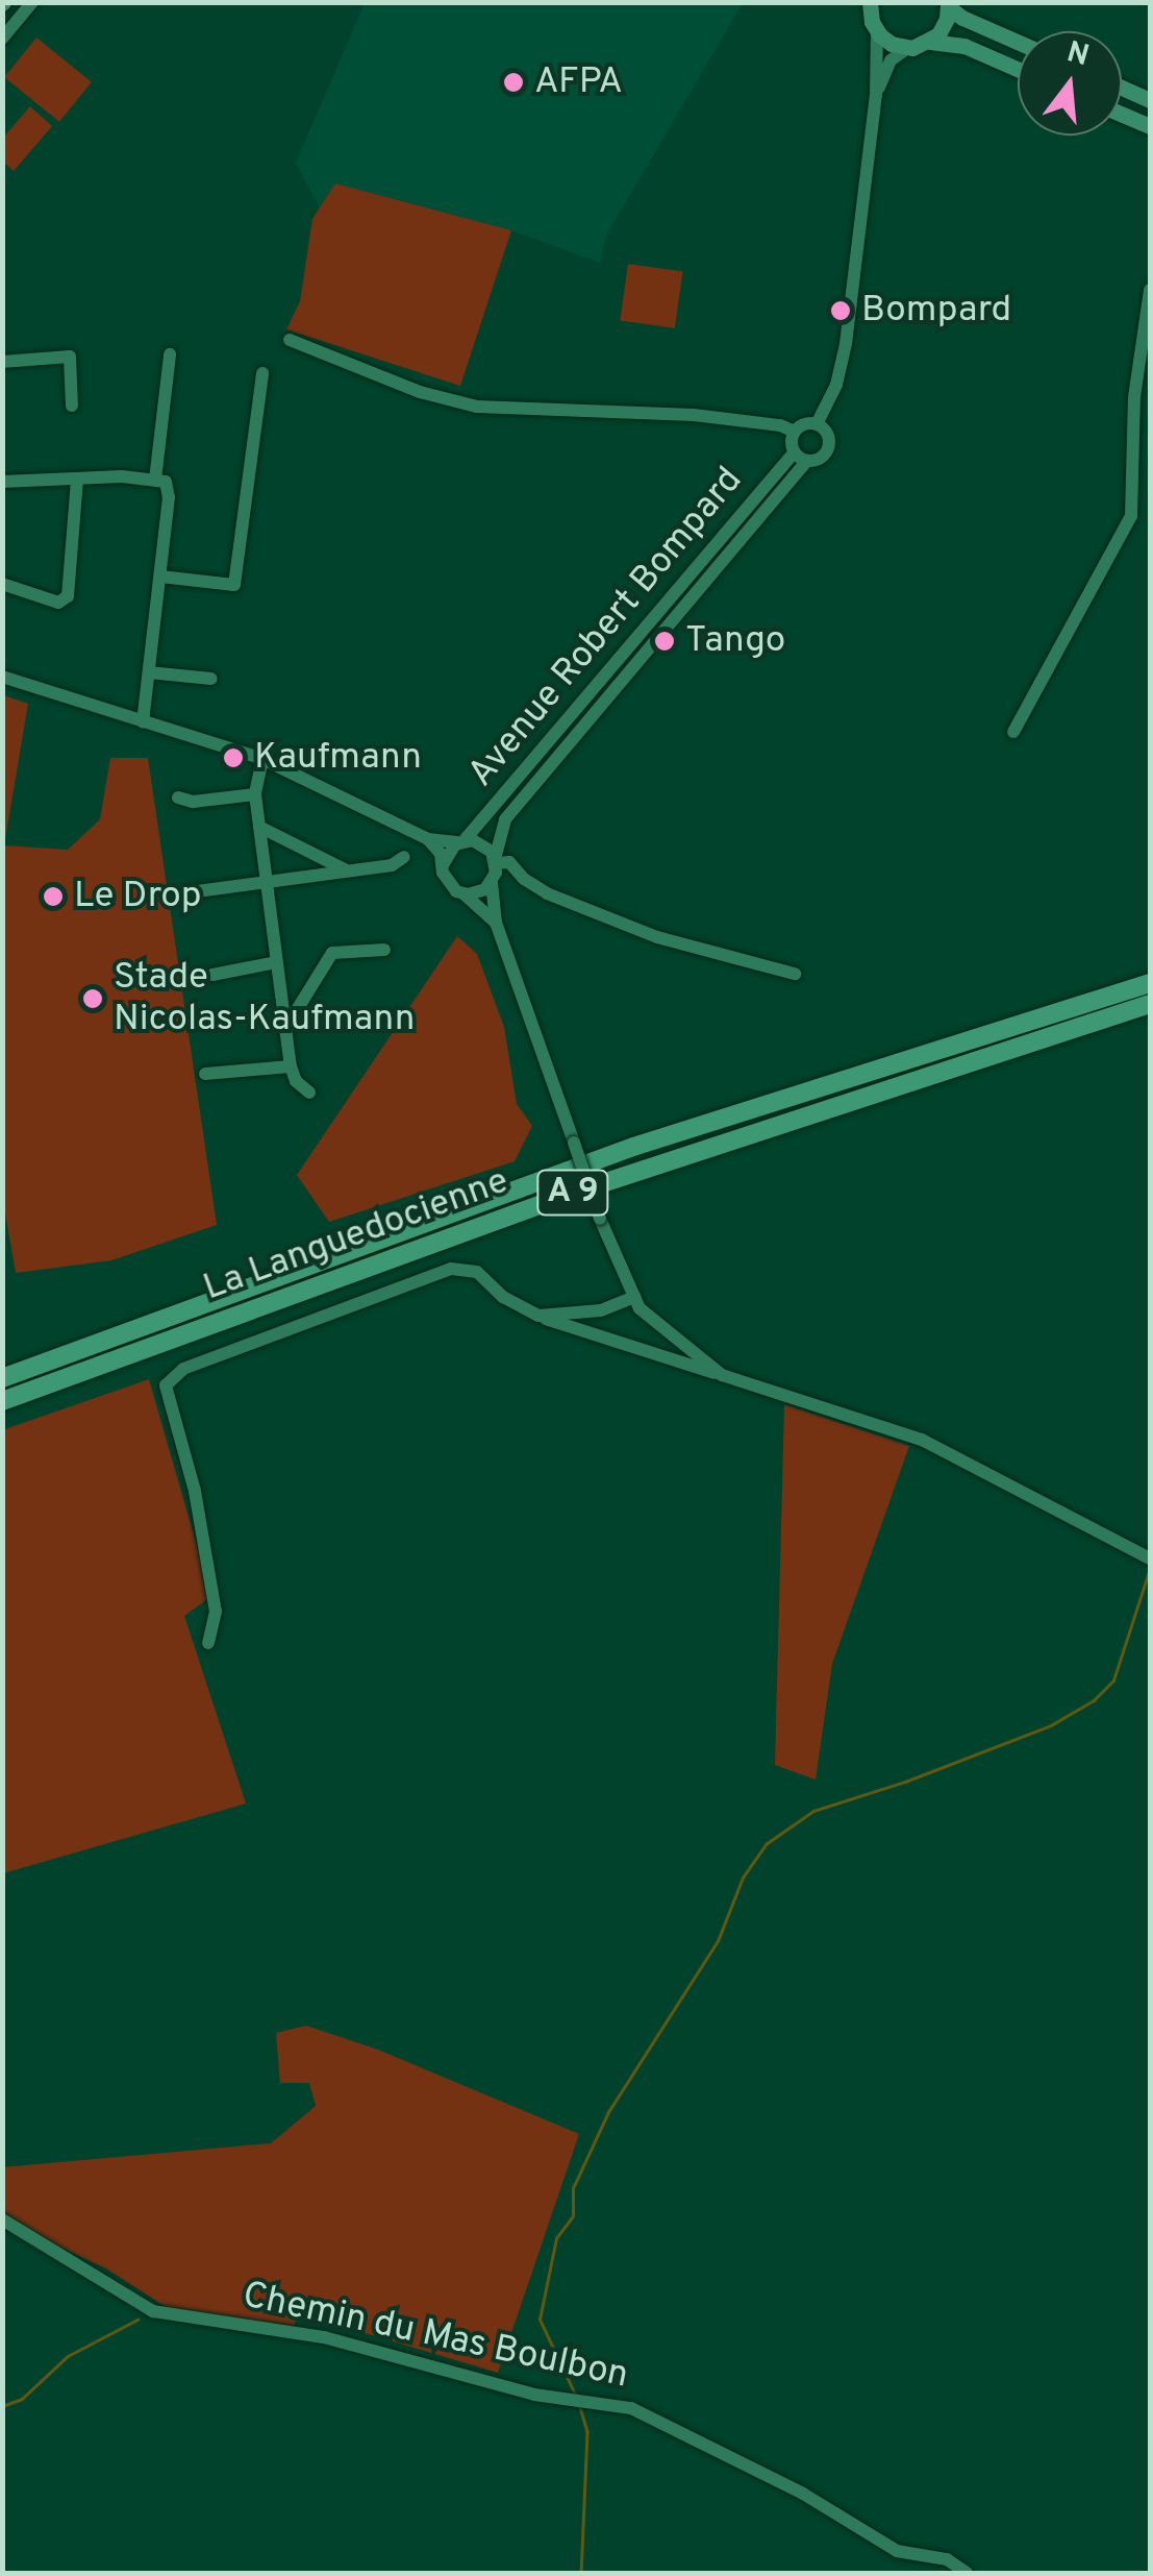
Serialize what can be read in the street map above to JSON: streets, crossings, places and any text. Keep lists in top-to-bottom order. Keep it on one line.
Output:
{"streets":{"highway":["A 9","La Languedocienne"],"street":["Avenue Robert Bompard","Chemin du Mas Boulbon"]},"places":["AFPA","Bompard","Tango","Kaufmann","Le Drop","Stade Nicolas-Kaufmann"],"north":"top"}
